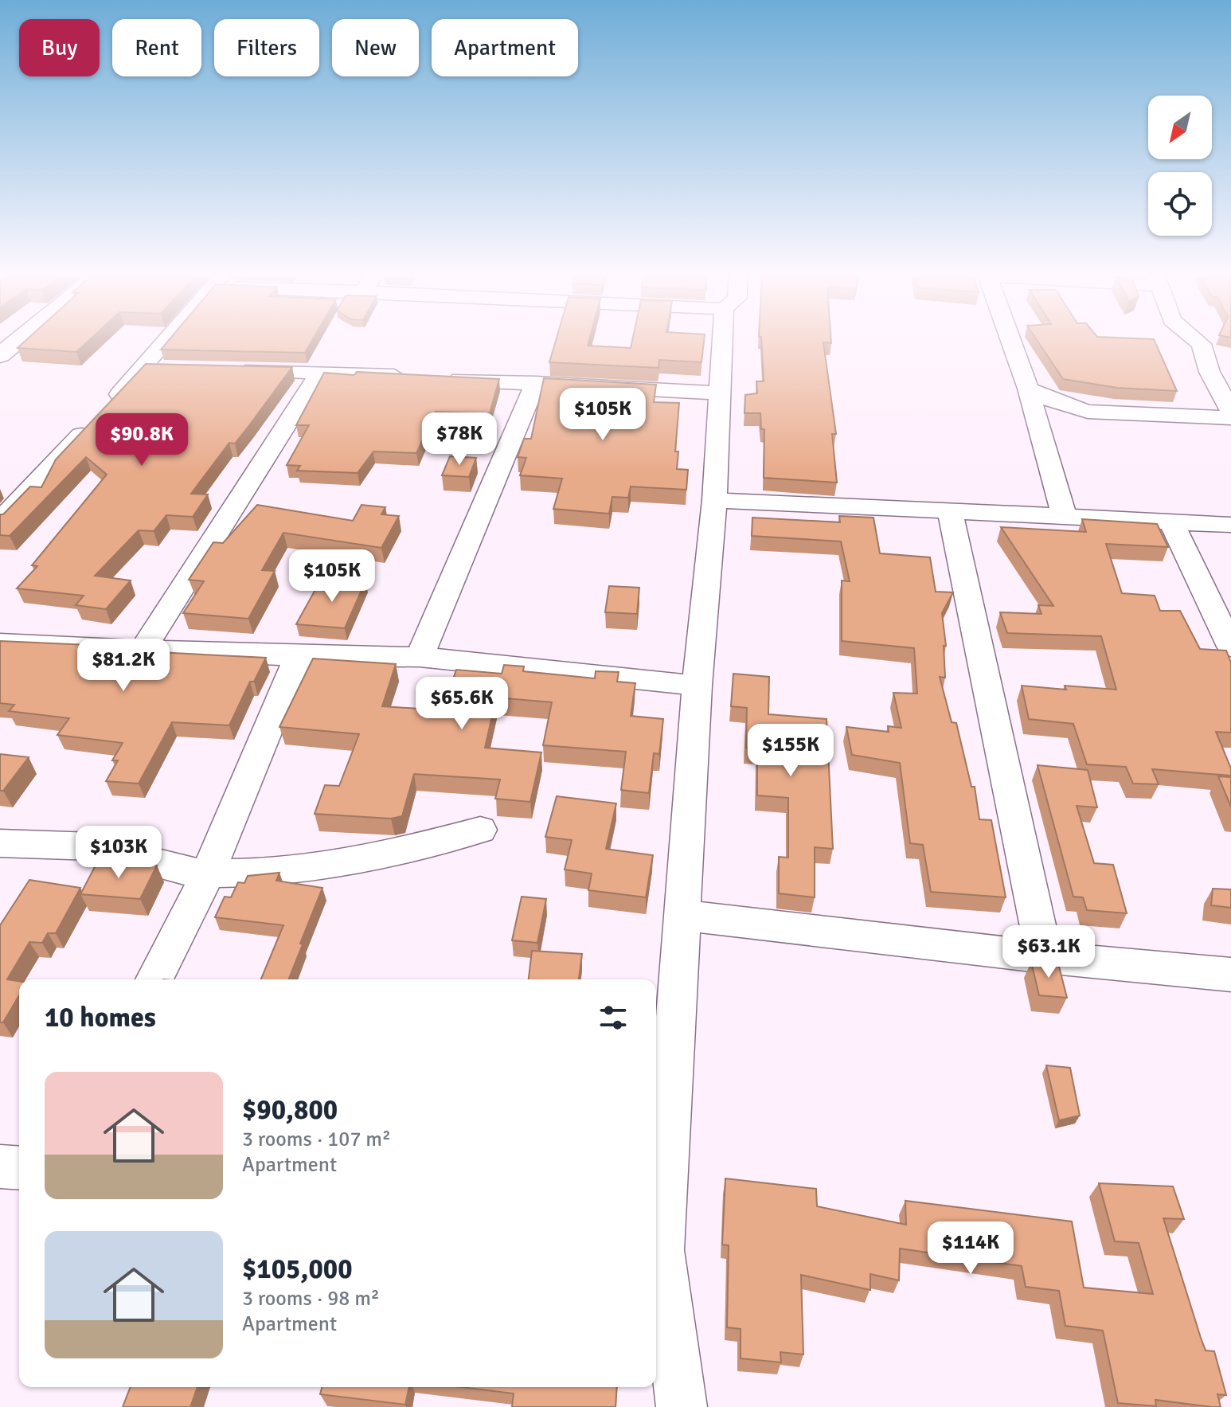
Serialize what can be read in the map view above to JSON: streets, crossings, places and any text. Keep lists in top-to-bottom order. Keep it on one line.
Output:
{"north":"bottom left","page":{"chip":["Buy","Rent","Filters","New","Apartment"],"price":["$105K","$78K","$90.8K","$105K","$81.2K","$65.6K","$155K","$103K","$63.1K","$114K"],"heading":"10 homes","list":[{"name":"$90,800","note":"3 rooms · 107 m² · Apartment"},{"name":"$105,000","note":"3 rooms · 98 m² · Apartment"}]}}
